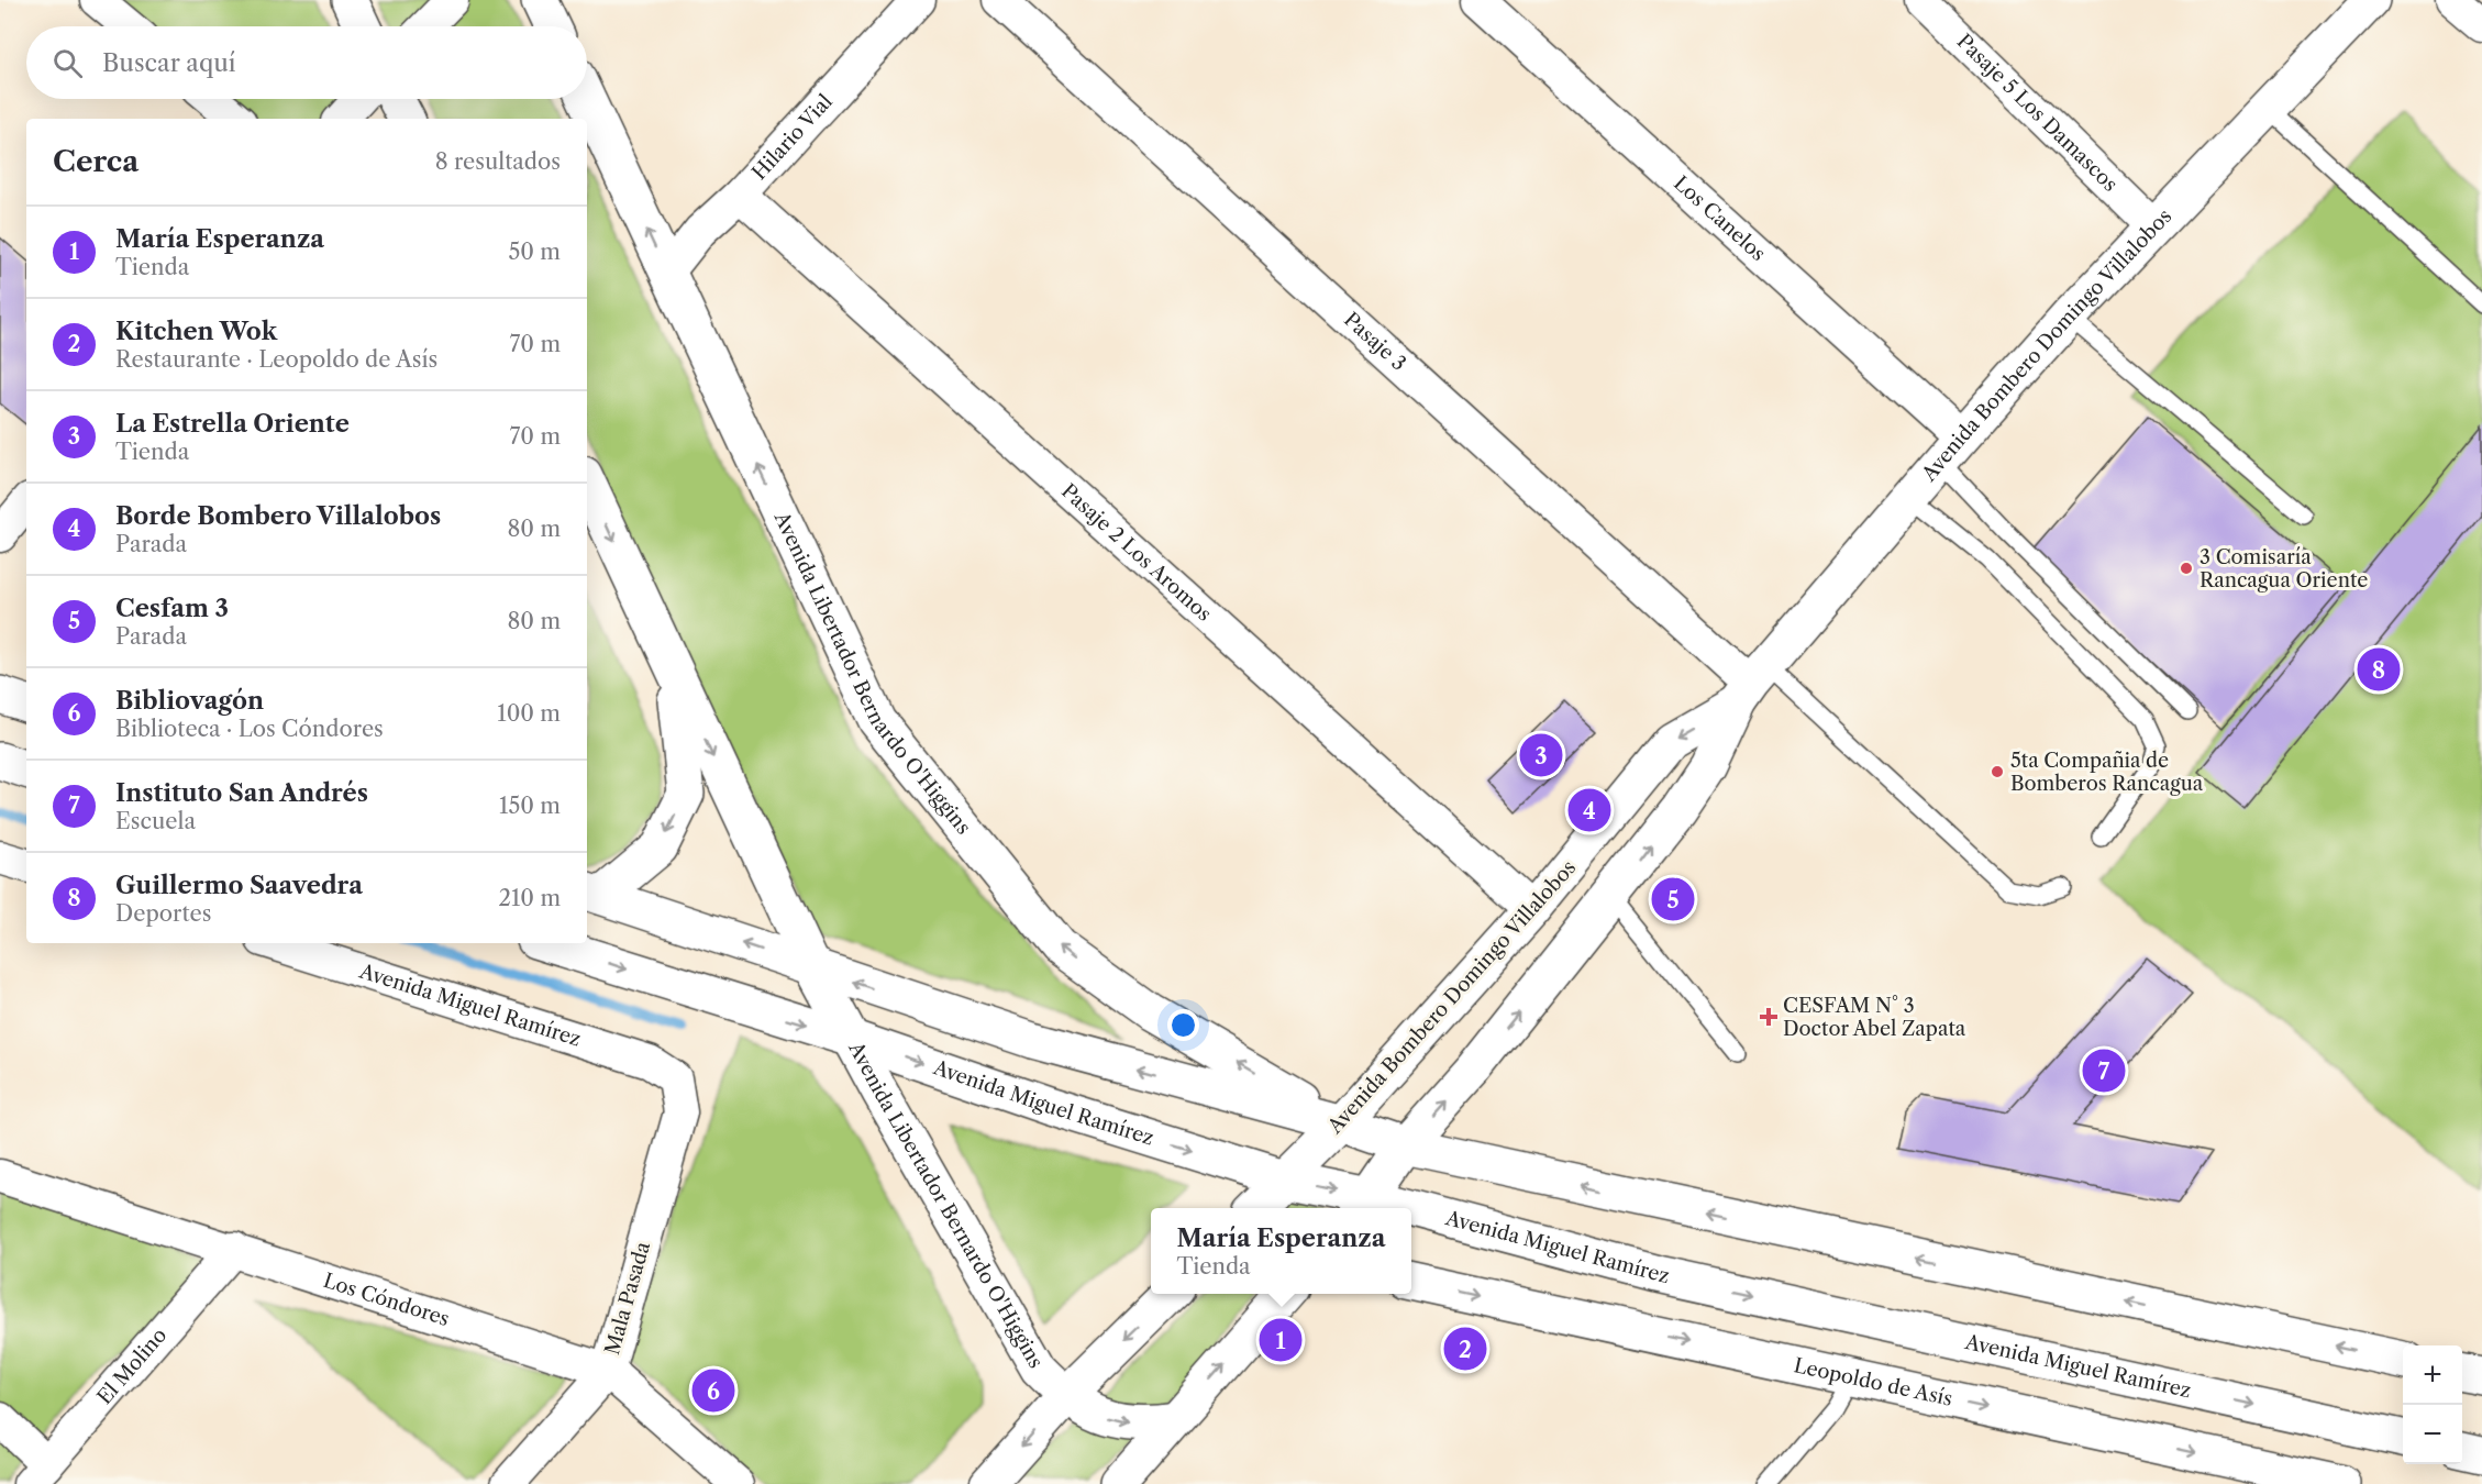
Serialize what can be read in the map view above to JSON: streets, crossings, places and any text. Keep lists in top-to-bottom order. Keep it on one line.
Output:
{"streets":{"main road":["Avenida Bombero Domingo Villalobos","Avenida Libertador Bernardo O'Higgins","Avenida Miguel Ramírez","Leopoldo de Asís"],"street":["Pasaje 5 Los Damascos","Hilario Vial","Los Canelos","Pasaje 3","Pasaje 2 Los Aromos","Los Cóndores","Mala Pasada","El Molino"]},"crossings":[["Pasaje 5 Los Damascos","Avenida Bombero Domingo Villalobos"],["Hilario Vial","Pasaje 2 Los Aromos"],["Hilario Vial","Avenida Libertador Bernardo O'Higgins"],["Los Canelos","Avenida Bombero Domingo Villalobos"],["Pasaje 3","Avenida Bombero Domingo Villalobos"],["Avenida Bombero Domingo Villalobos","Pasaje 2 Los Aromos"],["Avenida Bombero Domingo Villalobos","Avenida Libertador Bernardo O'Higgins"],["Avenida Bombero Domingo Villalobos","Avenida Miguel Ramírez"],["Avenida Libertador Bernardo O'Higgins","Avenida Miguel Ramírez"],["Avenida Miguel Ramírez","Mala Pasada"],["Los Cóndores","Mala Pasada"],["Los Cóndores","El Molino"]],"one_way":["Avenida Miguel Ramírez"],"places":{"other":["3 Comisaría Rancagua Oriente","5ta Compañia de Bomberos Rancagua"],"health":["CESFAM N° 3 Doctor Abel Zapata"]},"page":{"search":"Buscar aquí","heading":["Cerca","8 resultados"],"list":[{"mark":"1","name":"María Esperanza","note":"Tienda","value":"50 m"},{"mark":"2","name":"Kitchen Wok","note":"Restaurante · Leopoldo de Asís","value":"70 m"},{"mark":"3","name":"La Estrella Oriente","note":"Tienda","value":"70 m"},{"mark":"4","name":"Borde Bombero Villalobos","note":"Parada","value":"80 m"},{"mark":"5","name":"Cesfam 3","note":"Parada","value":"80 m"},{"mark":"6","name":"Bibliovagón","note":"Biblioteca · Los Cóndores","value":"100 m"},{"mark":"7","name":"Instituto San Andrés","note":"Escuela","value":"150 m"},{"mark":"8","name":"Guillermo Saavedra","note":"Deportes","value":"210 m"}],"pins":["8","3","4","5","7","1","2","6"],"popup":["María Esperanza","Tienda"],"map_buttons":["+","−"]}}
